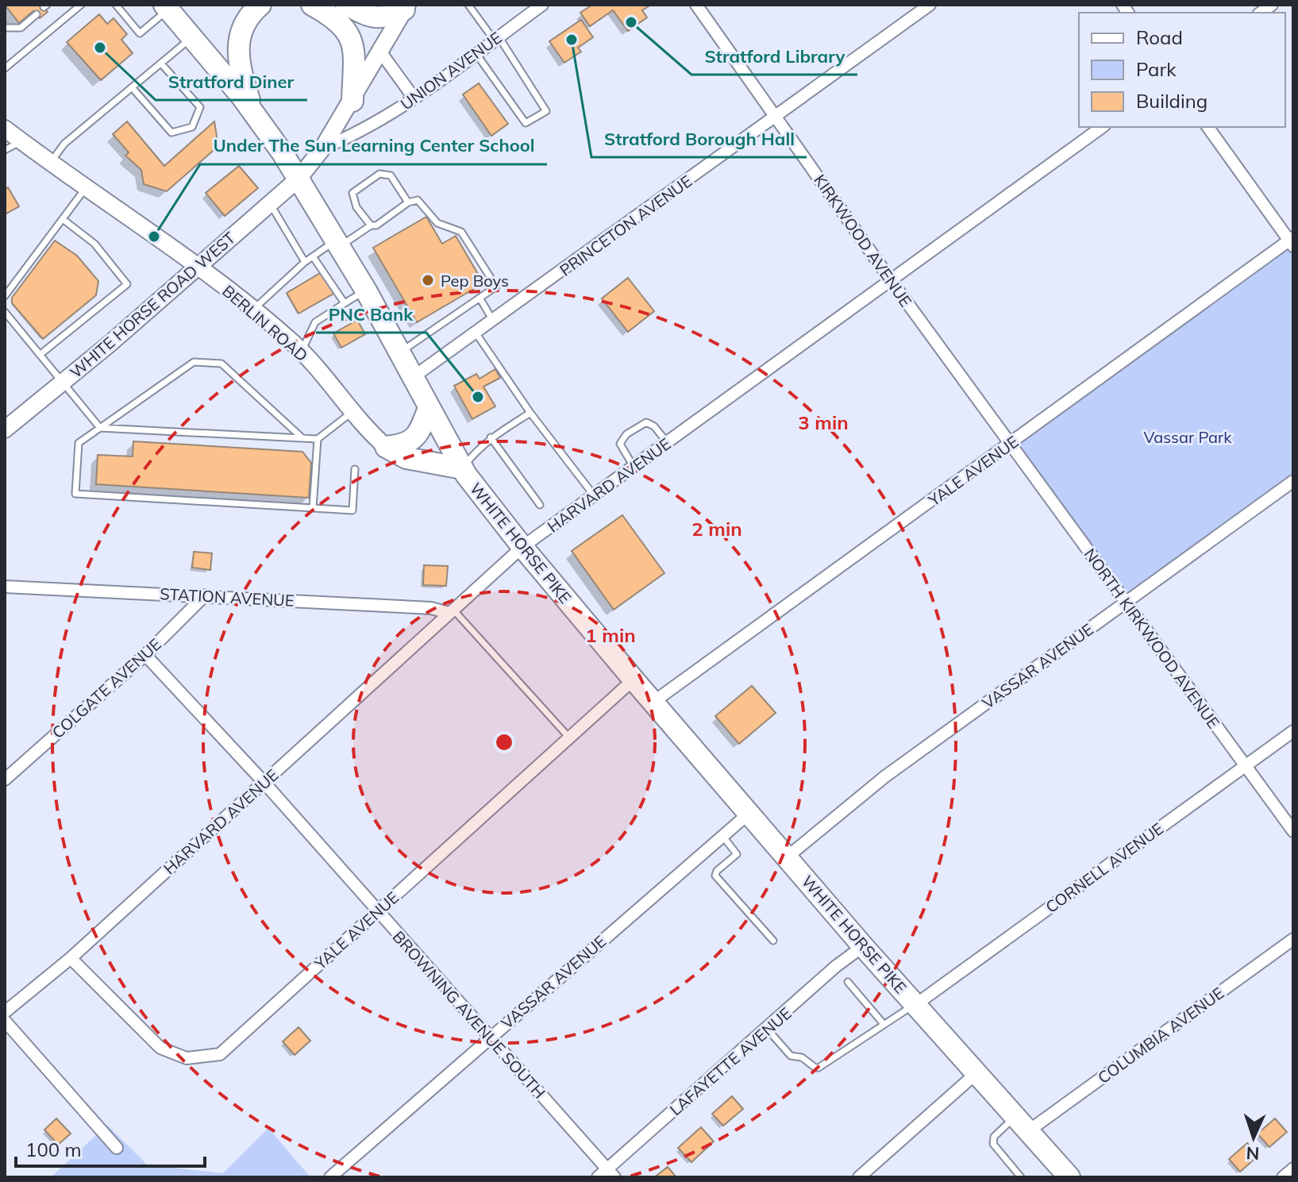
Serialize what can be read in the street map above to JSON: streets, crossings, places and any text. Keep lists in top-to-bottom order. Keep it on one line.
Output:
{"streets":{"highway":["WHITE HORSE PIKE"],"main road":["WHITE HORSE ROAD WEST","BERLIN ROAD"],"street":["UNION AVENUE","PRINCETON AVENUE","KIRKWOOD AVENUE","YALE AVENUE","HARVARD AVENUE","STATION AVENUE","NORTH KIRKWOOD AVENUE","VASSAR AVENUE","COLGATE AVENUE","CORNELL AVENUE","BROWNING AVENUE SOUTH","COLUMBIA AVENUE","LAFAYETTE AVENUE"]},"crossings":[["UNION AVENUE","WHITE HORSE ROAD WEST"],["PRINCETON AVENUE","KIRKWOOD AVENUE"],["PRINCETON AVENUE","WHITE HORSE PIKE"],["KIRKWOOD AVENUE","YALE AVENUE"],["KIRKWOOD AVENUE","HARVARD AVENUE"],["KIRKWOOD AVENUE","NORTH KIRKWOOD AVENUE"],["WHITE HORSE ROAD WEST","BERLIN ROAD"],["WHITE HORSE ROAD WEST","WHITE HORSE PIKE"],["YALE AVENUE","HARVARD AVENUE"],["YALE AVENUE","WHITE HORSE PIKE"],["YALE AVENUE","NORTH KIRKWOOD AVENUE"],["YALE AVENUE","BROWNING AVENUE SOUTH"],["HARVARD AVENUE","WHITE HORSE PIKE"],["HARVARD AVENUE","STATION AVENUE"],["HARVARD AVENUE","BROWNING AVENUE SOUTH"],["WHITE HORSE PIKE","VASSAR AVENUE"],["WHITE HORSE PIKE","CORNELL AVENUE"],["WHITE HORSE PIKE","COLUMBIA AVENUE"],["WHITE HORSE PIKE","LAFAYETTE AVENUE"],["STATION AVENUE","COLGATE AVENUE"],["NORTH KIRKWOOD AVENUE","VASSAR AVENUE"],["NORTH KIRKWOOD AVENUE","CORNELL AVENUE"],["VASSAR AVENUE","BROWNING AVENUE SOUTH"],["COLGATE AVENUE","BROWNING AVENUE SOUTH"],["BROWNING AVENUE SOUTH","LAFAYETTE AVENUE"]],"parks":["Vassar Park"],"places":["Stratford Library","Stratford Borough Hall","Stratford Diner","Under The Sun Learning Center School","Pep Boys","PNC Bank"],"legend":["Road","Park","Building"],"scale_bar":"100 m","north":"bottom","rings":["3 min","2 min","1 min"]}
